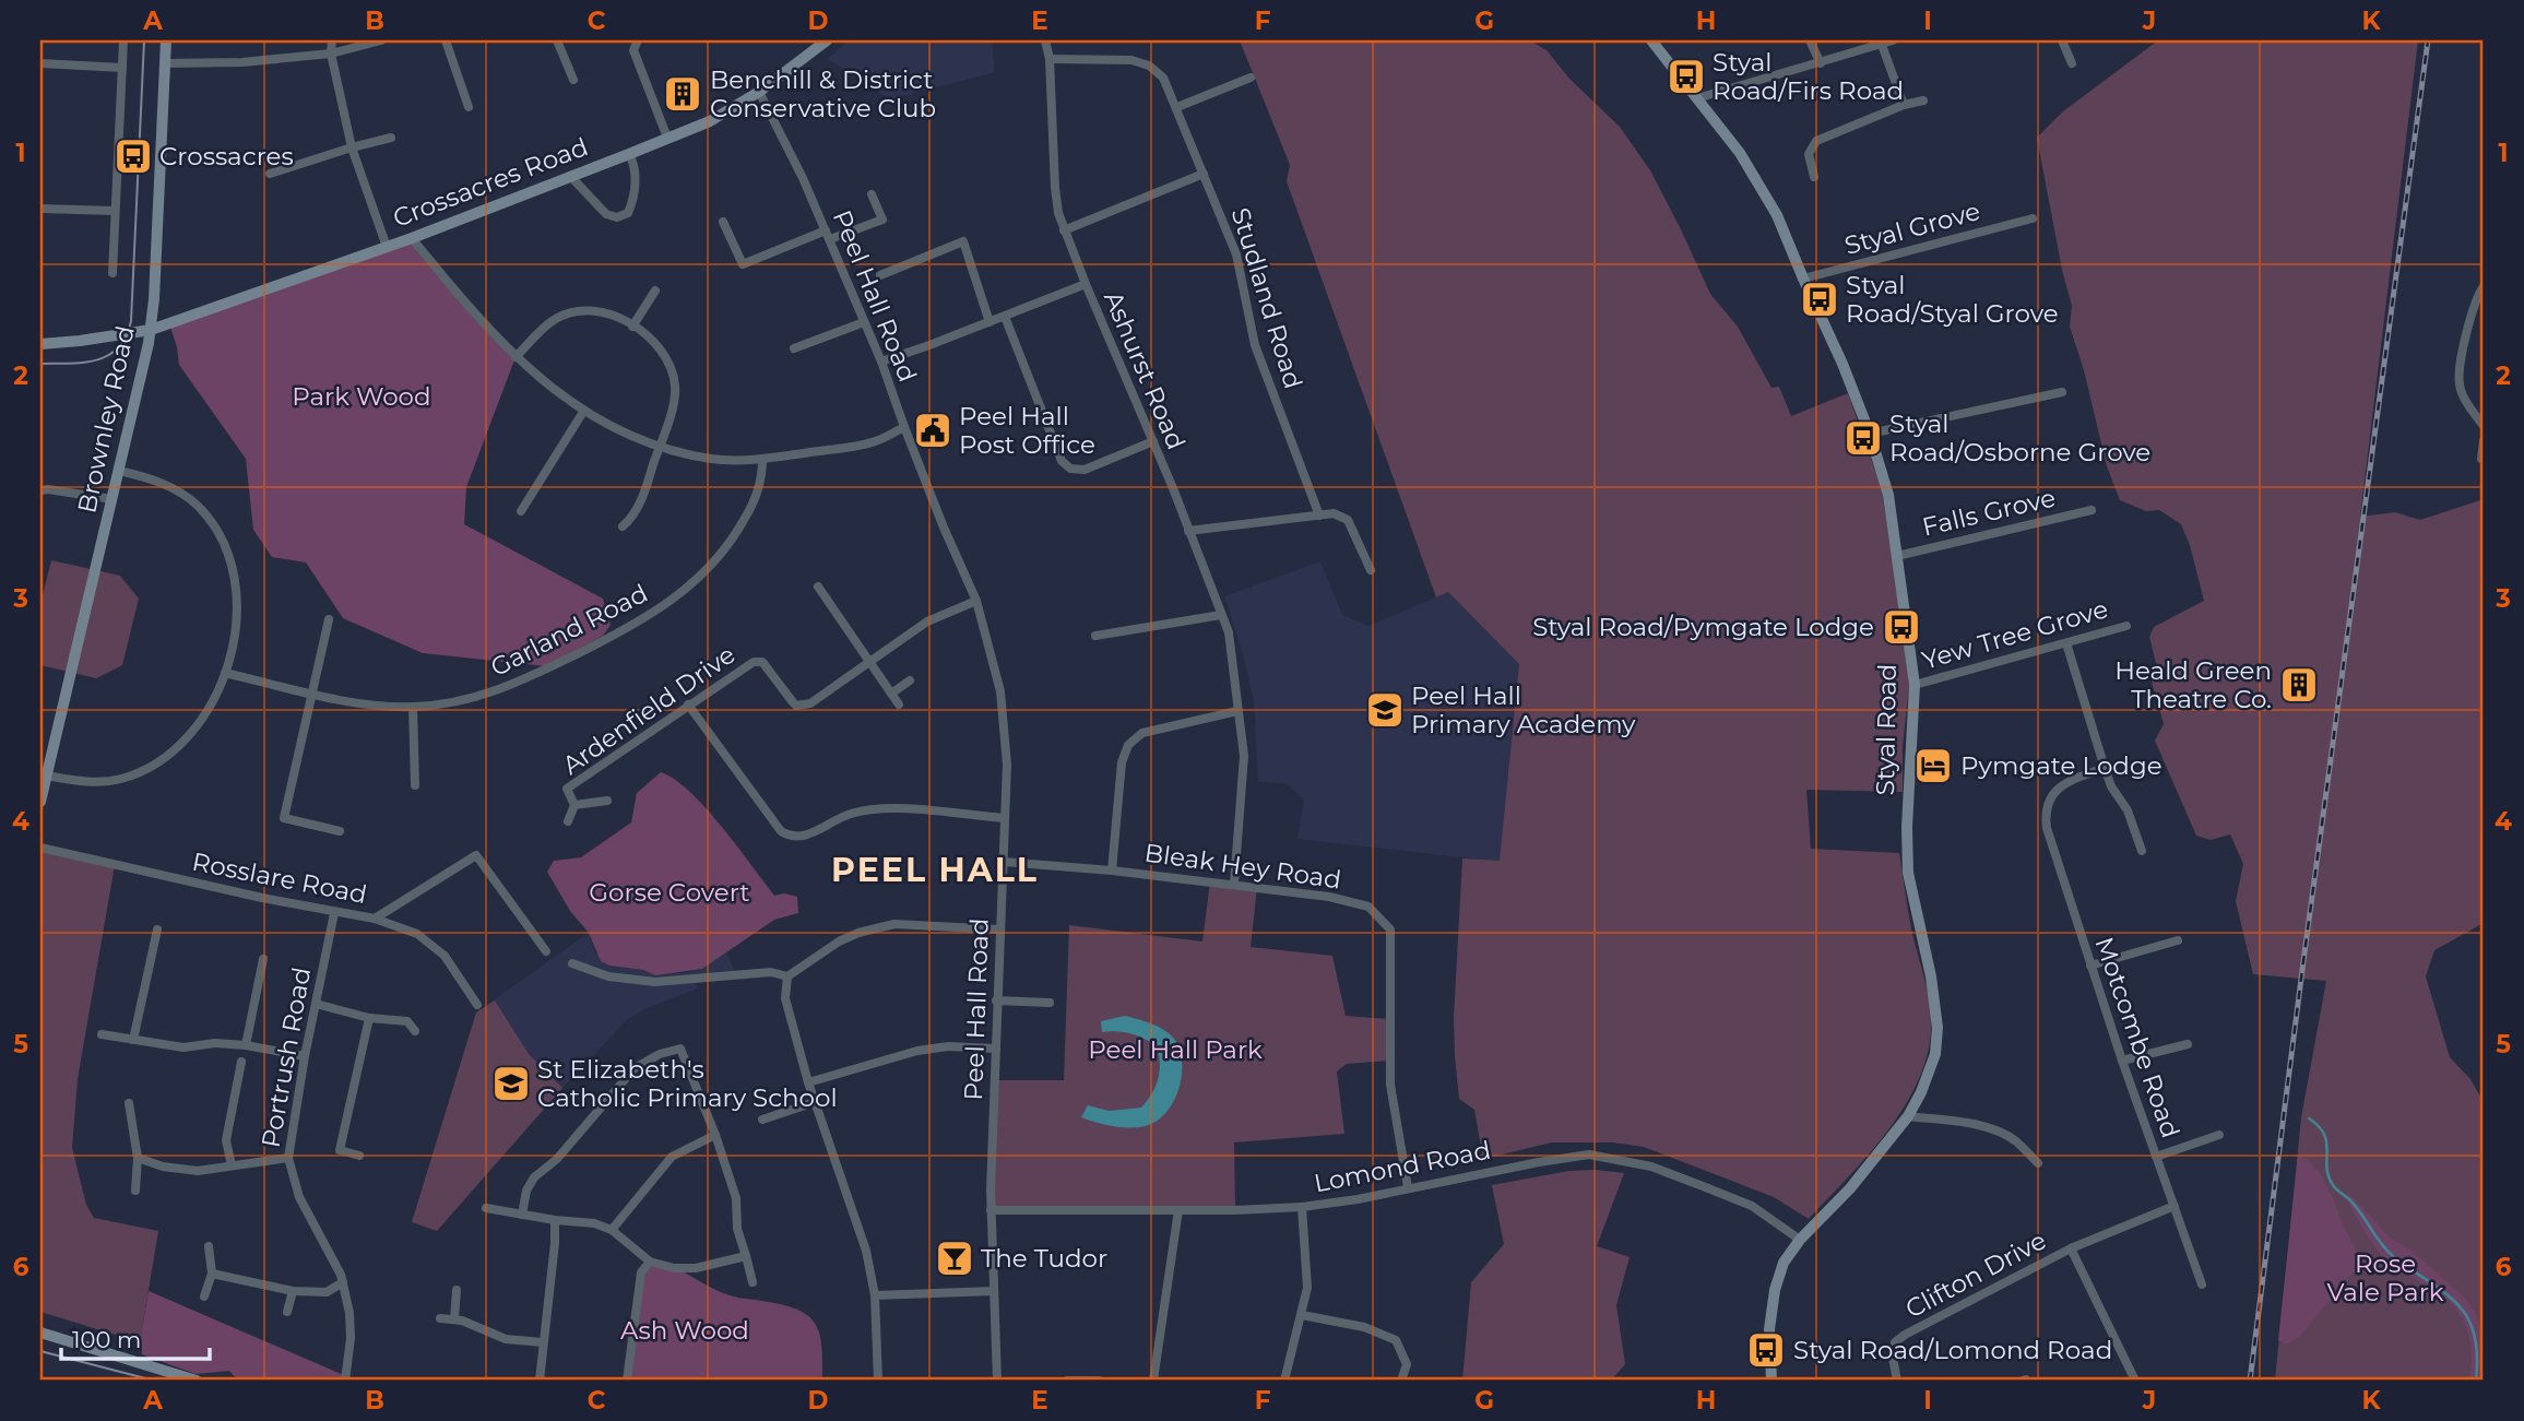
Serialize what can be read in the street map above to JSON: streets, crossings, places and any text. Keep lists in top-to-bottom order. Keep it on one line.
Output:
{"streets":{"street":["Crossacres Road","Styal Grove","Peel Hall Road","Studland Road","Ashurst Road","Brownley Road","Falls Grove","Garland Road","Yew Tree Grove","Ardenfield Drive","Styal Road","Bleak Hey Road","Rosslare Road","Motcombe Road","Portrush Road","Lomond Road","Clifton Drive"]},"crossings":[["Crossacres Road","Peel Hall Road"],["Crossacres Road","Brownley Road"],["Styal Grove","Styal Road"],["Peel Hall Road","Ardenfield Drive"],["Peel Hall Road","Bleak Hey Road"],["Peel Hall Road","Lomond Road"],["Studland Road","Ashurst Road"],["Ashurst Road","Bleak Hey Road"],["Falls Grove","Styal Road"],["Yew Tree Grove","Styal Road"],["Styal Road","Lomond Road"],["Bleak Hey Road","Lomond Road"],["Rosslare Road","Portrush Road"]],"districts":["PEEL HALL"],"parks":["Park Wood","Gorse Covert","Peel Hall Park","Rose Vale Park","Ash Wood"],"places":{"bus stop":["Styal Road/Firs Road","Crossacres","Styal Road/Styal Grove","Styal Road/Osborne Grove","Styal Road/Pymgate Lodge","Styal Road/Lomond Road"],"building":["Benchill & District Conservative Club","Heald Green Theatre Co."],"public building":["Peel Hall Post Office"],"school or university":["Peel Hall Primary Academy","St Elizabeth's Catholic Primary School"],"hotel":["Pymgate Lodge"],"bar":["The Tudor"]},"scale_bar":"100 m","grid":{"columns":["A","B","C","D","E","F","G","H","I","J","K"],"rows":["1","2","3","4","5","6"]}}
